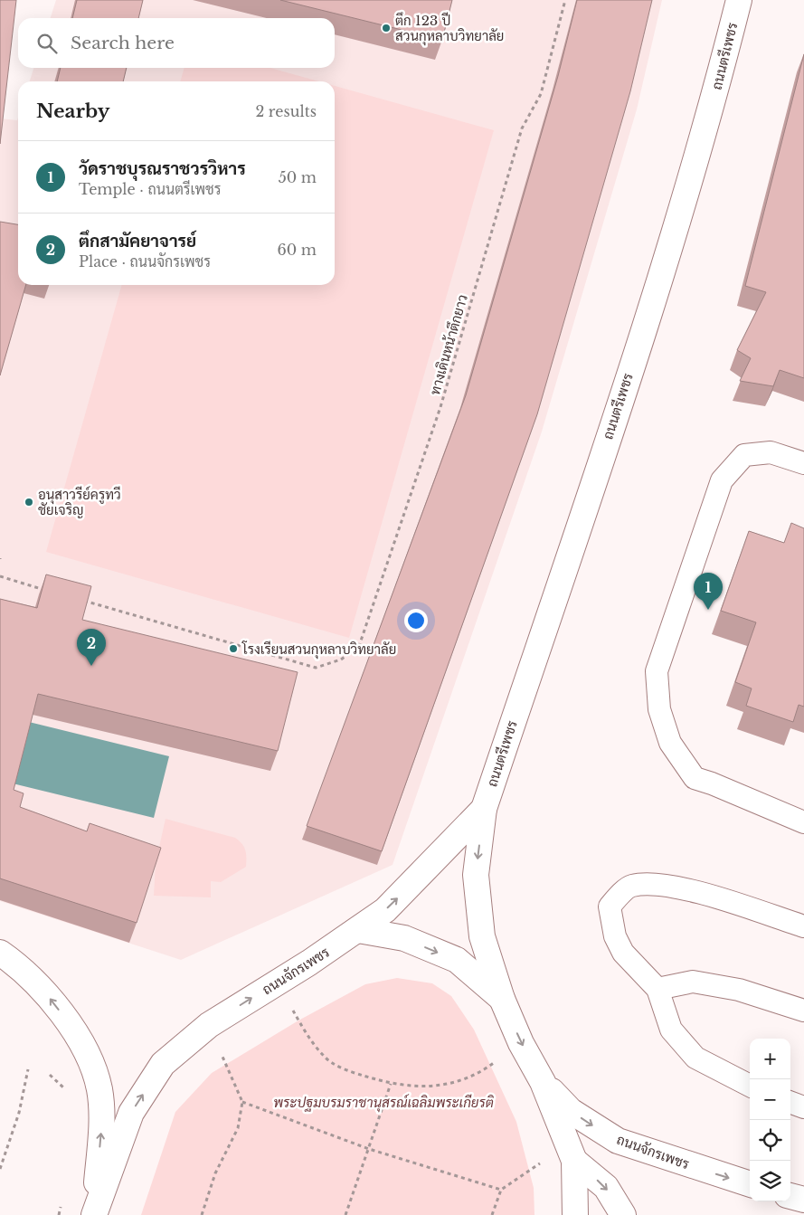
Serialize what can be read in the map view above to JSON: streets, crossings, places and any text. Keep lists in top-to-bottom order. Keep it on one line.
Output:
{"streets":{"main road":["ถนนตรีเพชร","ถนนจักรเพชร"],"path":["ทางเดินหน้าตึกยาว"]},"crossings":[["ถนนตรีเพชร","ถนนจักรเพชร"]],"parks":["พระปฐมบรมราชานุสรณ์เฉลิมพระเกียรติ"],"places":["ตึก 123 ปี สวนกุหลาบวิทยาลัย","อนุสาวรีย์ครูทวี ชัยเจริญ","โรงเรียนสวนกุหลาบวิทยาลัย"],"page":{"search":"Search here","heading":["Nearby","2 results"],"list":[{"mark":"1","name":"วัดราชบุรณราชวรวิหาร","note":"Temple · ถนนตรีเพชร","value":"50 m"},{"mark":"2","name":"ตึกสามัคยาจารย์","note":"Place · ถนนจักรเพชร","value":"60 m"}],"pins":["1","2"],"map_buttons":["+","−"]}}
